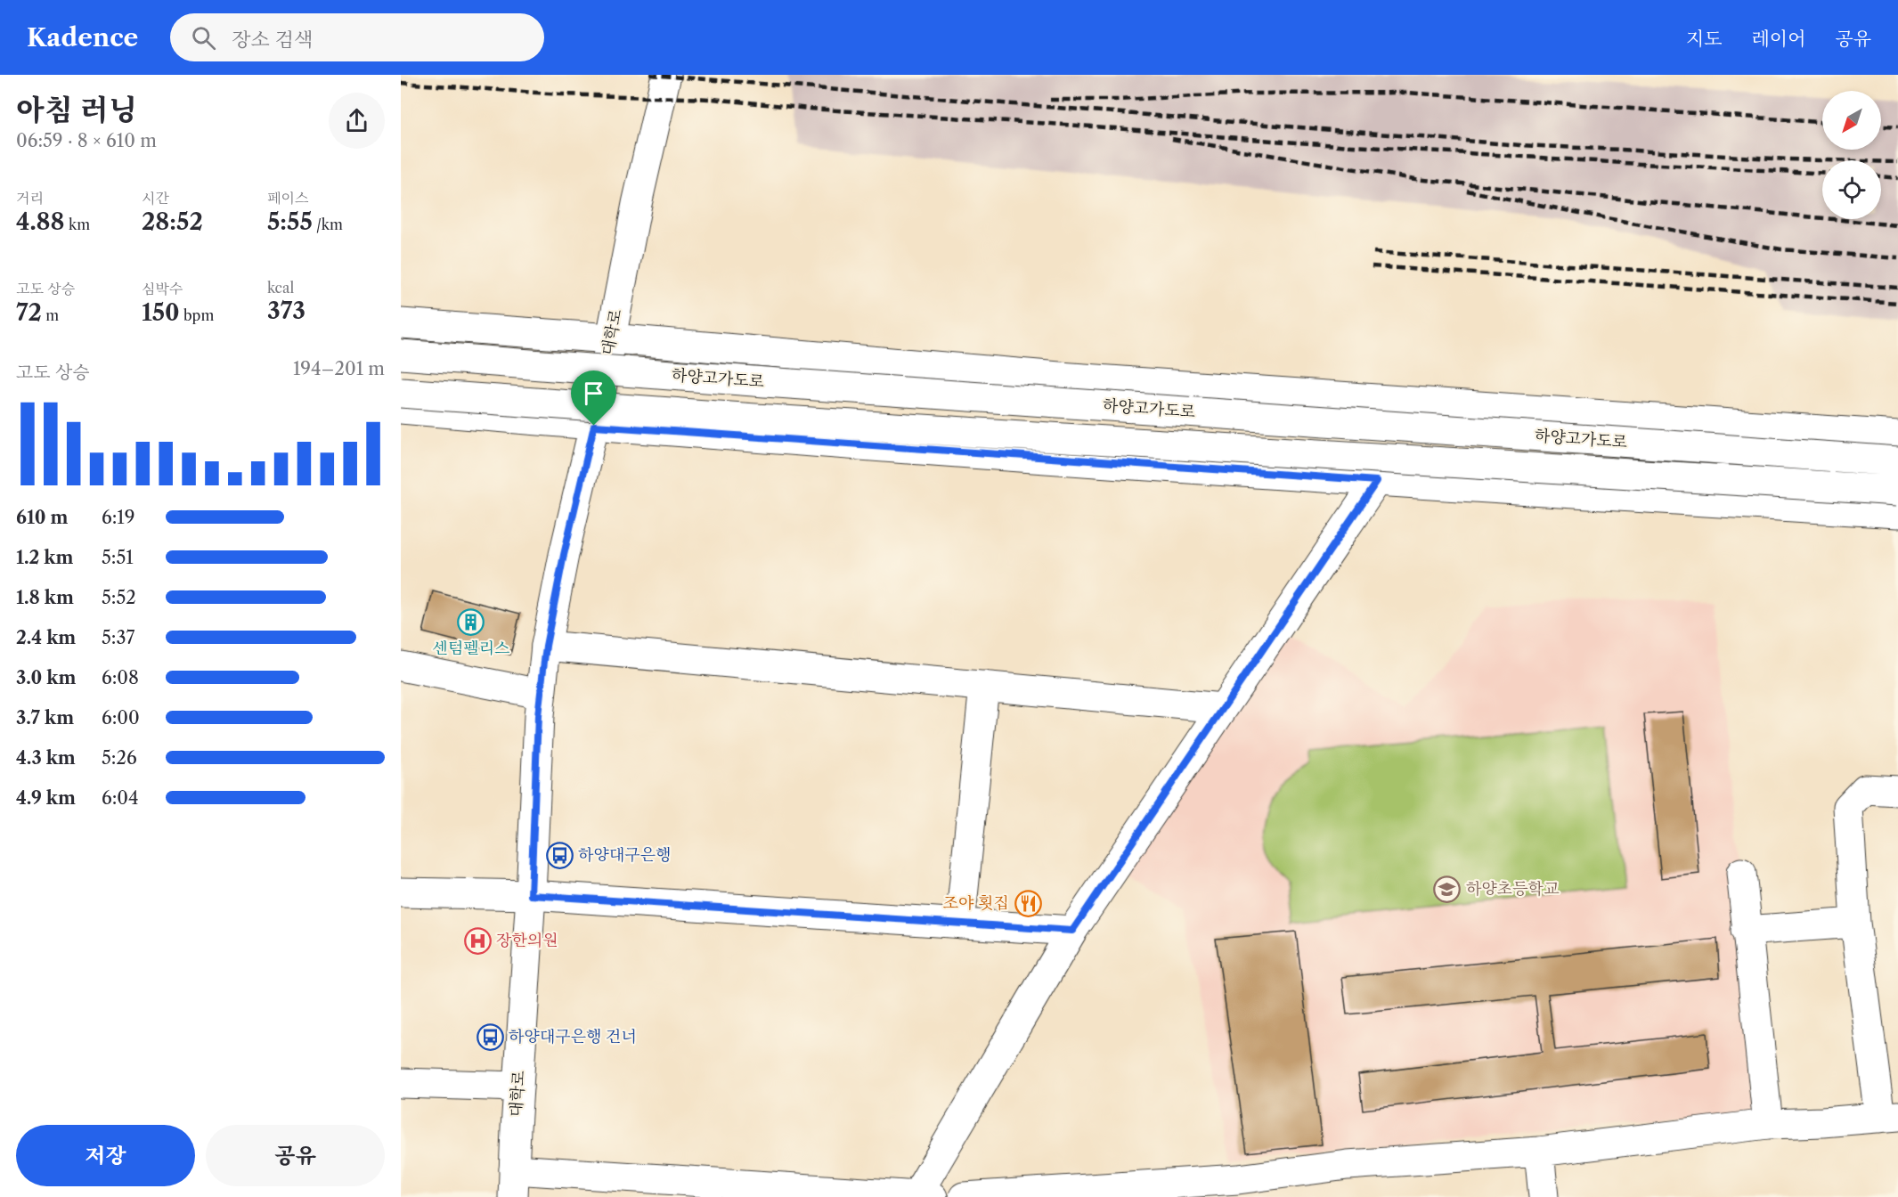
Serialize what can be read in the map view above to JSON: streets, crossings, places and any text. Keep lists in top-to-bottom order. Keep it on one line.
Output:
{"streets":{"main road":["대학로","하양고가도로"]},"places":{"building":["센텀펠리스"],"bus stop":["하양대구은행","하양대구은행 건너"],"school or university":["하양초등학교"],"restaurant":["조야 횟집"],"hospital":["장한의원"]},"north":"bottom left","page":{"header":"Kadence","search":"장소 검색","nav":["지도","레이어","공유"],"heading":["아침 러닝","06:59 · 8 × 610 m"],"stats":[["거리","4.88 km"],["시간","28:52"],["페이스","5:55 /km"],["고도 상승","72 m"],["심박수","150 bpm"],["kcal","373"]],"chart":["고도 상승","194–201 m"],"list":[{"name":"610 m","note":"6:19"},{"name":"1.2 km","note":"5:51"},{"name":"1.8 km","note":"5:52"},{"name":"2.4 km","note":"5:37"},{"name":"3.0 km","note":"6:08"},{"name":"3.7 km","note":"6:00"},{"name":"4.3 km","note":"5:26"},{"name":"4.9 km","note":"6:04"}],"buttons":["저장","공유"]}}
